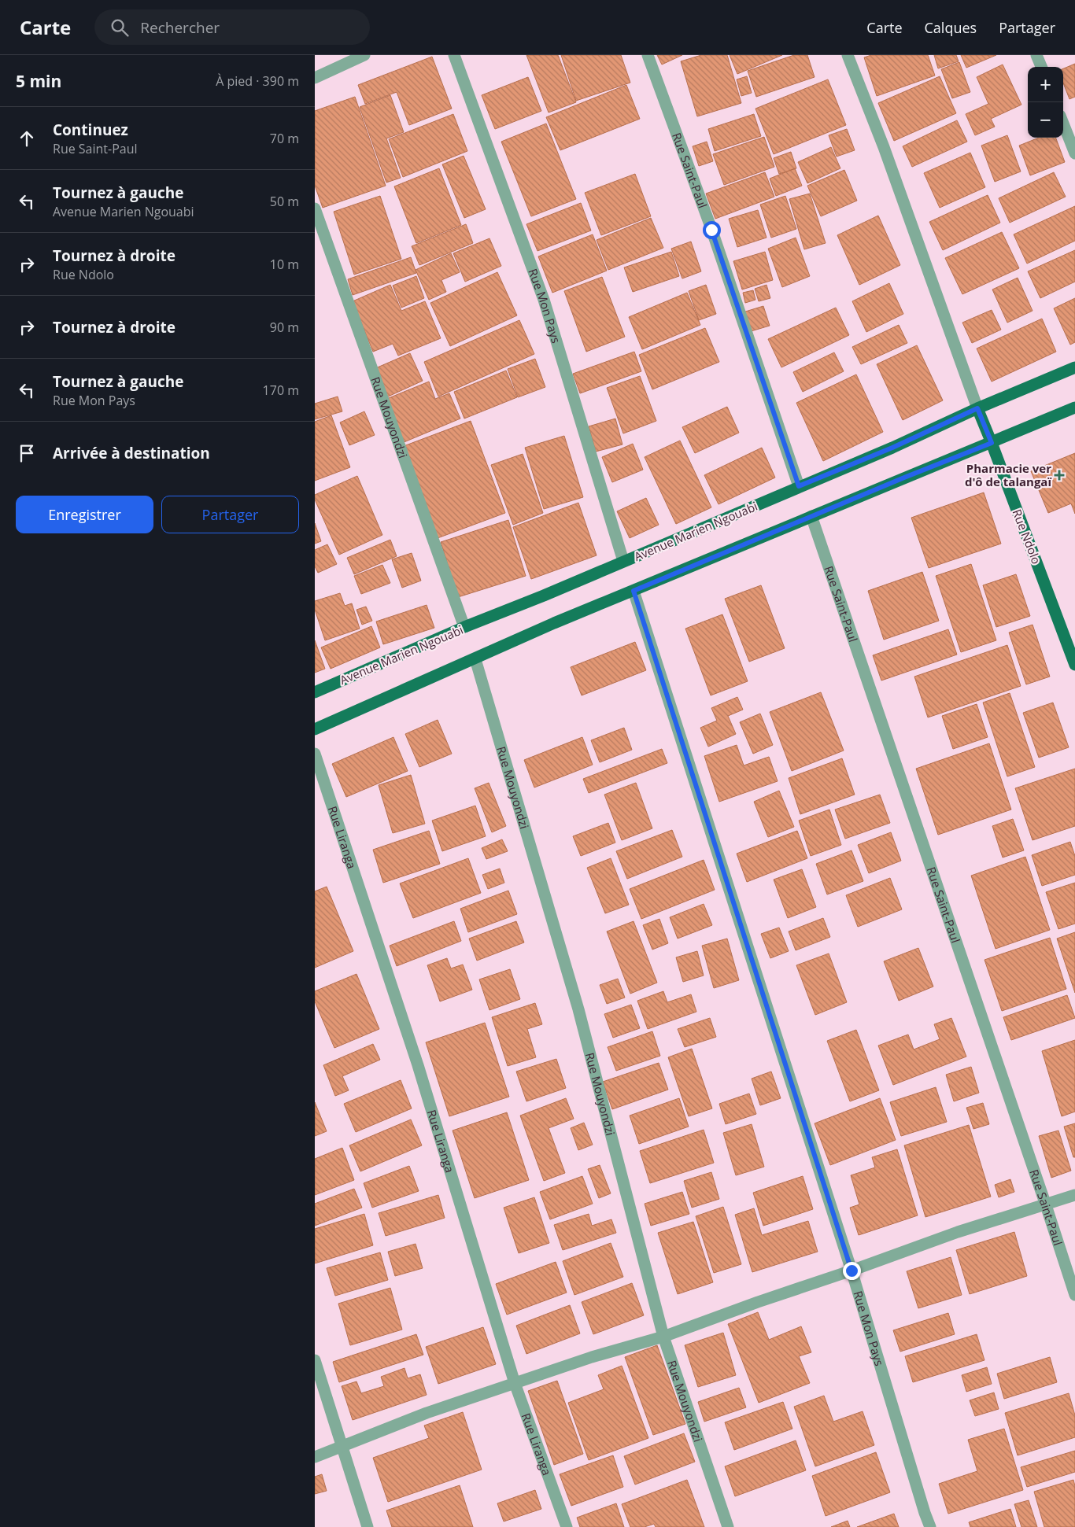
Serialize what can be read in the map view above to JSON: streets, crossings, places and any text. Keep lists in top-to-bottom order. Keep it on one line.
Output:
{"streets":{"main road":["Avenue Marien Ngouabi","Rue Ndolo"],"street":["Rue Saint-Paul","Rue Mon Pays","Rue Mouyondzi","Rue Liranga"]},"crossings":[["Rue Saint-Paul","Avenue Marien Ngouabi"],["Rue Mon Pays","Avenue Marien Ngouabi"],["Rue Mouyondzi","Avenue Marien Ngouabi"],["Avenue Marien Ngouabi","Rue Ndolo"]],"places":{"health":["Pharmacie ver d'ô de talangaï"]},"page":{"header":"Carte","search":"Rechercher","nav":["Carte","Calques","Partager"],"heading":["5 min","À pied · 390 m"],"map_buttons":["+","−"],"list":[["Continuez","Rue Saint-Paul","70 m"],["Tournez à gauche","Avenue Marien Ngouabi","50 m"],["Tournez à droite","Rue Ndolo","10 m"],["Tournez à droite","90 m"],["Tournez à gauche","Rue Mon Pays","170 m"],"Arrivée à destination"],"buttons":["Enregistrer","Partager"]}}
